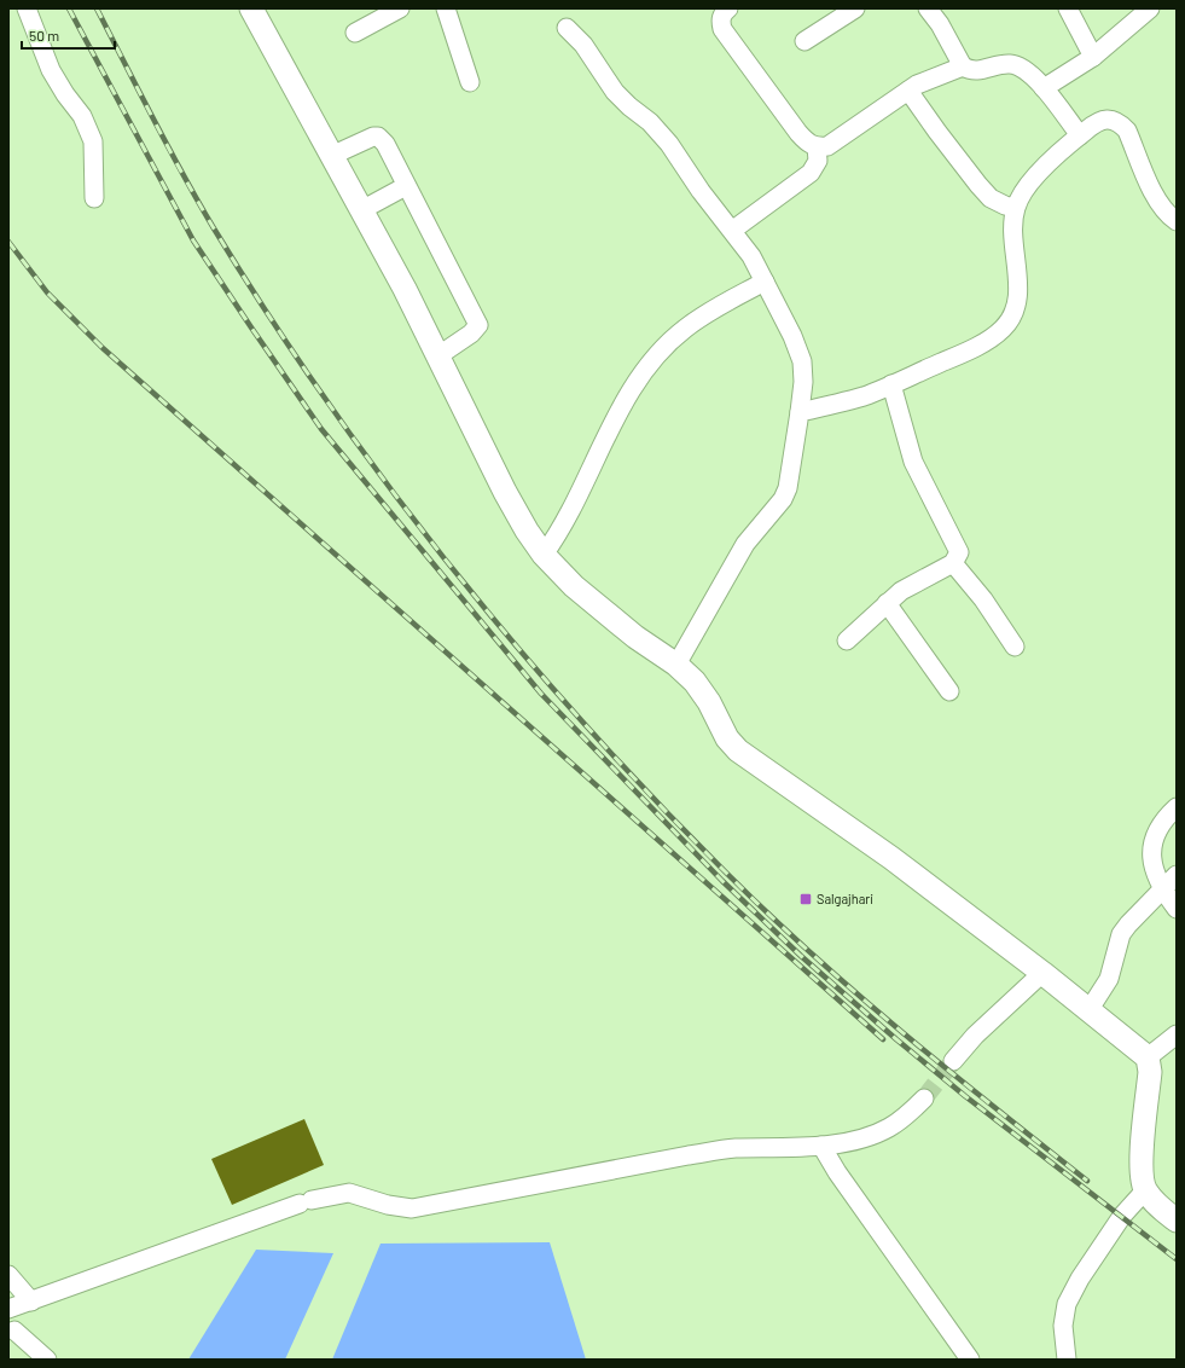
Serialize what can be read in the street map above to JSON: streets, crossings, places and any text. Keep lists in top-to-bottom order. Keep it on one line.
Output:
{"places":{"transit":["Salgajhari"]},"scale_bar":"50 m"}
